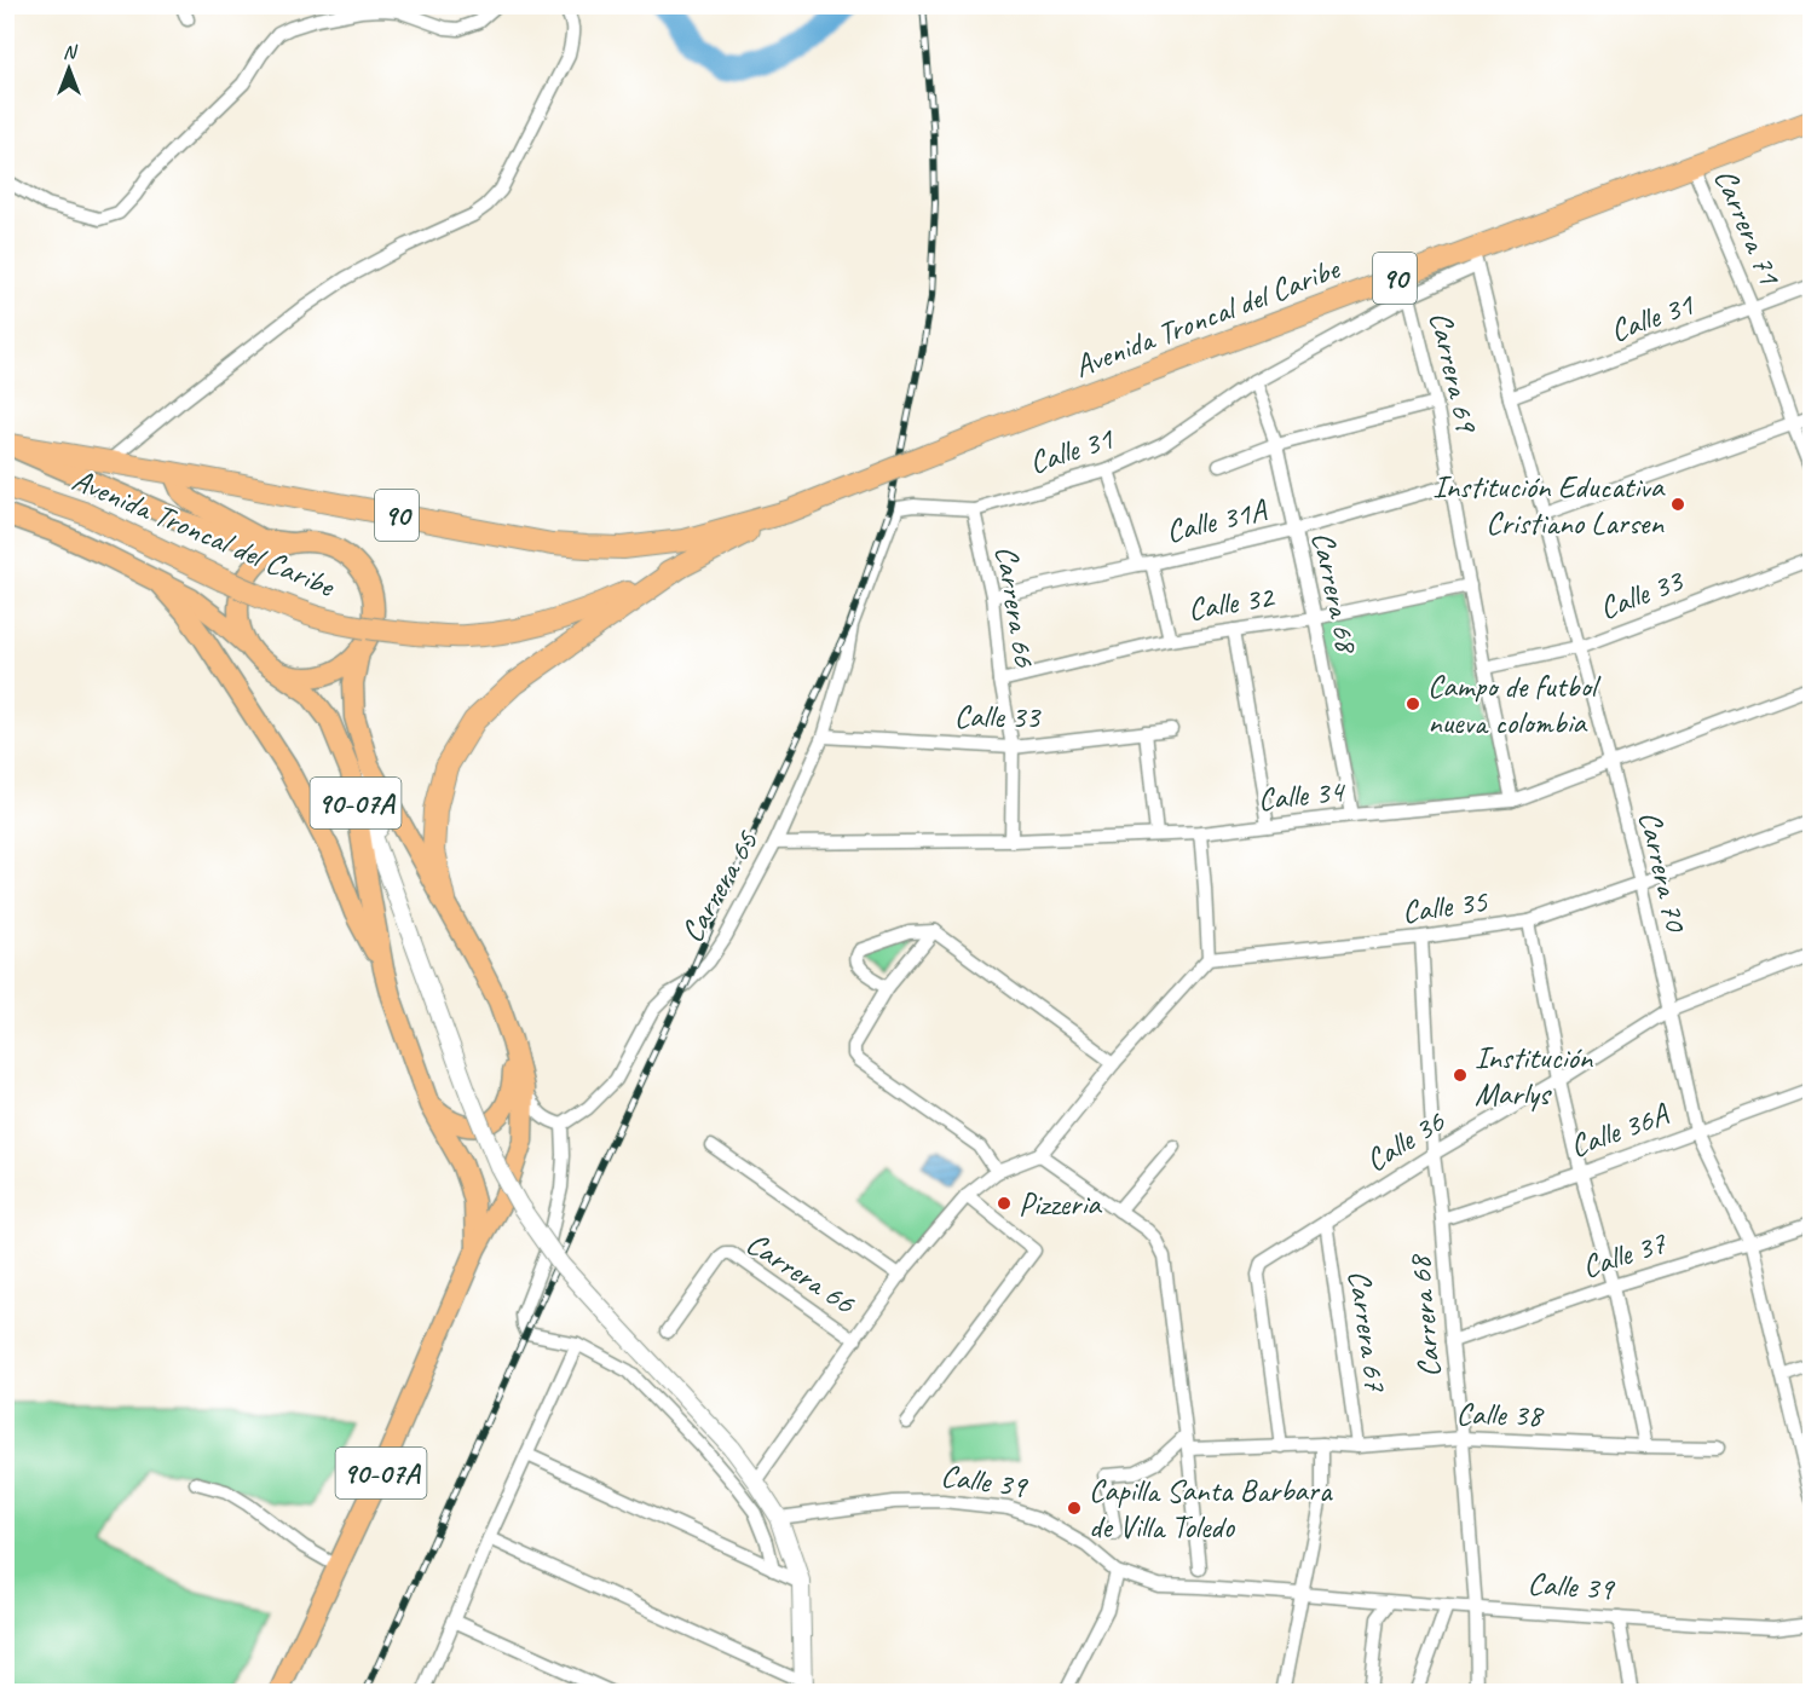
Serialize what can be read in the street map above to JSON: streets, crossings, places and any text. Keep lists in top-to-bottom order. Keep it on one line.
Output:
{"streets":{"highway":["90","Avenida Troncal del Caribe"],"main road":["90-07A"],"street":["Carrera 71","Calle 31","Carrera 69","Calle 31A","Carrera 68","Calle 33","Calle 32","Carrera 66","Calle 34","Carrera 70","Carrera 65","Calle 35","Calle 36A","Calle 36","Calle 37","Carrera 67","Calle 38","Calle 39"]},"crossings":[["Carrera 71","Avenida Troncal del Caribe"],["Carrera 71","Calle 31"],["Avenida Troncal del Caribe","Calle 31"],["Avenida Troncal del Caribe","Carrera 70"],["Calle 31","Carrera 69"],["Calle 31","Carrera 68"],["Calle 31","Carrera 66"],["Calle 31","Carrera 70"],["Calle 31","Carrera 65"],["Carrera 69","Calle 31A"],["Carrera 69","Calle 33"],["Carrera 69","Calle 32"],["Carrera 69","Calle 34"],["Calle 31A","Carrera 68"],["Calle 31A","Carrera 66"],["Carrera 68","Calle 32"],["Carrera 68","Calle 34"],["Carrera 68","Calle 35"],["Carrera 68","Calle 36A"],["Carrera 68","Calle 36"],["Carrera 68","Calle 37"],["Carrera 68","Calle 38"],["Carrera 68","Calle 39"],["Calle 33","Carrera 66"],["Calle 33","Carrera 70"],["Calle 33","Carrera 65"],["Calle 32","Carrera 66"],["Carrera 66","Calle 34"],["Calle 34","Carrera 70"],["Calle 34","Carrera 65"],["Carrera 70","Calle 35"],["Carrera 70","Calle 36A"],["Carrera 70","Calle 36"],["Carrera 70","Calle 37"],["Calle 36","Carrera 67"],["Calle 36","Calle 38"],["Carrera 67","Calle 38"]],"places":["Institución Educativa Cristiano Larsen","Campo de futbol nueva colombia","Institución Marlys","Pizzeria","Capilla Santa Barbara de Villa Toledo"],"north":"top"}
